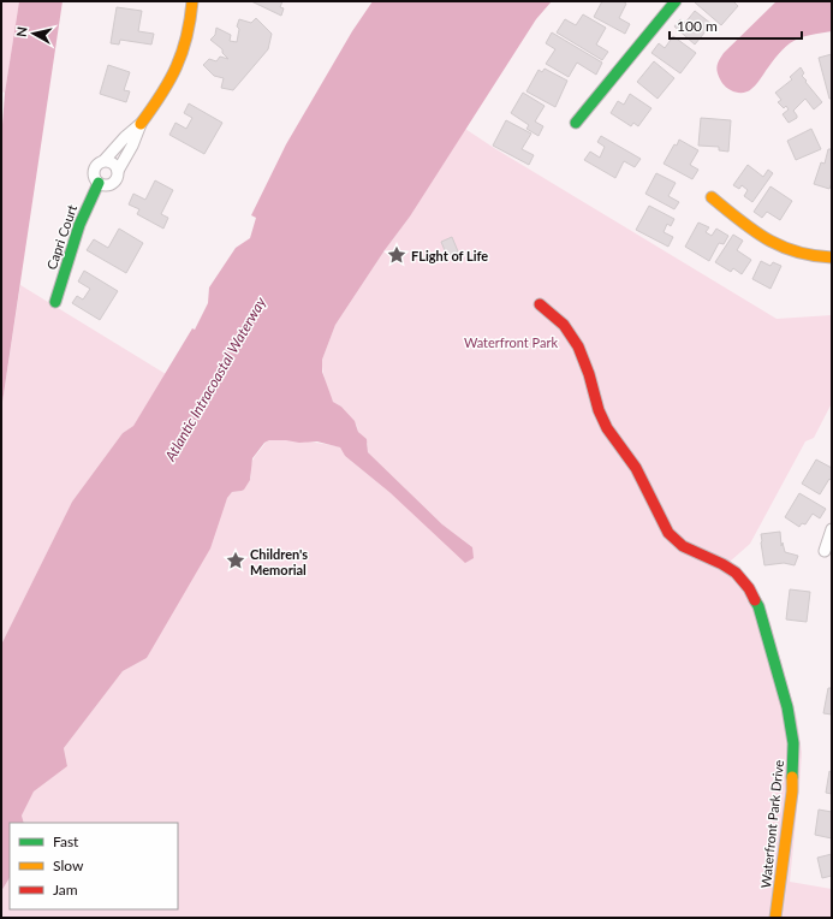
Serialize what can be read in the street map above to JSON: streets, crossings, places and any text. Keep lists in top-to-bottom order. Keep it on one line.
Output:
{"streets":{"street":["Capri Court","Waterfront Park Drive"]},"water":["Atlantic Intracoastal Waterway"],"parks":["Waterfront Park"],"places":{"place":["FLight of Life","Children's Memorial"]},"legend":["Fast","Slow","Jam"],"scale_bar":"100 m","north":"left"}
